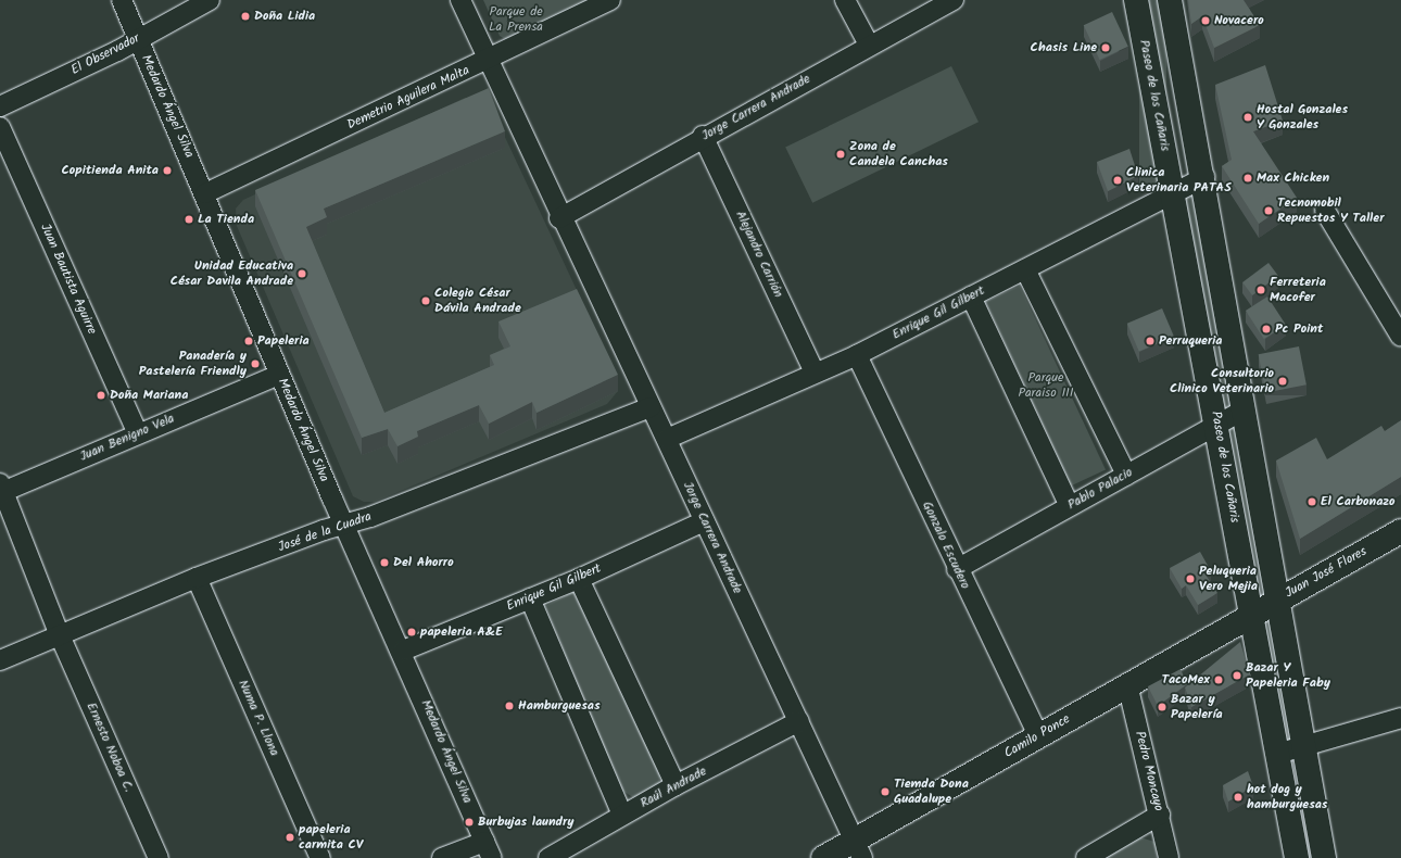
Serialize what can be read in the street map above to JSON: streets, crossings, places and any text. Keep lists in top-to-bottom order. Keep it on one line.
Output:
{"streets":{"main road":["Paseo de los Cañaris","Juan José Flores","Camilo Ponce"],"street":["El Observador","Demetrio Aguilera Malta","Medardo Ángel Silva","Jorge Carrera Andrade","Alejandro Carrión","Juan Bautista Aguirre","Enrique Gil Gilbert","Juan Benigno Vela","Pablo Palacio","José de la Cuadra","Gonzalo Escudero","Numa P. Llona","Ernesto Noboa C.","Pedro Moncayo","Raúl Andrade"]},"crossings":[["El Observador","Medardo Ángel Silva"],["Paseo de los Cañaris","Enrique Gil Gilbert"],["Paseo de los Cañaris","Pablo Palacio"],["Paseo de los Cañaris","Juan José Flores"],["Paseo de los Cañaris","Camilo Ponce"],["Demetrio Aguilera Malta","Medardo Ángel Silva"],["Demetrio Aguilera Malta","Jorge Carrera Andrade"],["Medardo Ángel Silva","Enrique Gil Gilbert"],["Medardo Ángel Silva","Juan Benigno Vela"],["Medardo Ángel Silva","José de la Cuadra"],["Jorge Carrera Andrade","Alejandro Carrión"],["Jorge Carrera Andrade","Enrique Gil Gilbert"],["Jorge Carrera Andrade","José de la Cuadra"],["Jorge Carrera Andrade","Camilo Ponce"],["Jorge Carrera Andrade","Raúl Andrade"],["Alejandro Carrión","Enrique Gil Gilbert"],["Juan Bautista Aguirre","Juan Benigno Vela"],["Enrique Gil Gilbert","Gonzalo Escudero"],["Juan Benigno Vela","Ernesto Noboa C."],["Pablo Palacio","Gonzalo Escudero"],["José de la Cuadra","Numa P. Llona"],["José de la Cuadra","Ernesto Noboa C."],["Gonzalo Escudero","Camilo Ponce"],["Juan José Flores","Camilo Ponce"],["Camilo Ponce","Pedro Moncayo"]],"parks":["Parque de La Prensa","Parque Paraiso III"],"places":["Doña Lidia","Novacero","Chasis Line","Hostal Gonzales Y Gonzales","Zona de Candela Canchas","Copitienda Anita","Max Chicken","Clinica Veterinaria PATAS","Tecnomobil Repuestos Y Taller","La Tienda","Unidad Educativa César Davila Andrade","Ferreteria Macofer","Colegio César Dávila Andrade","Pc Point","Papeleria","Perruqueria","Panadería y Pastelería Friendly","Consultorio Clinico Veterinario","Doña Mariana","El Carbonazo","Del Ahorro","Peluqueria Vero Mejia","papeleria A&E","Bazar Y Papeleria Faby","TacoMex","Hamburguesas","Bazar y Papelería","Tiemda Dona Guadalupe","hot dog y hamburguesas","Burbujas laundry","papeleria carmita CV"]}
